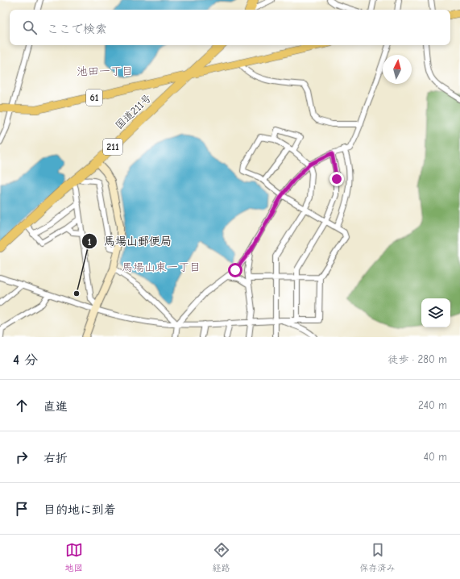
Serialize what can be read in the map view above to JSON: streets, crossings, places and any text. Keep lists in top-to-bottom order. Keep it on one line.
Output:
{"streets":{"highway":["国道211号","211"],"main road":["61"]},"crossings":[["61","国道211号"]],"districts":["池田一丁目","馬場山東一丁目"],"places":["馬場山郵便局"],"north":"top","page":{"search":"ここで検索","heading":["4 分","徒歩 · 280 m"],"list":[["直進","240 m"],["右折","40 m"],"目的地に到着"],"nav":["地図","経路","保存済み"]}}
